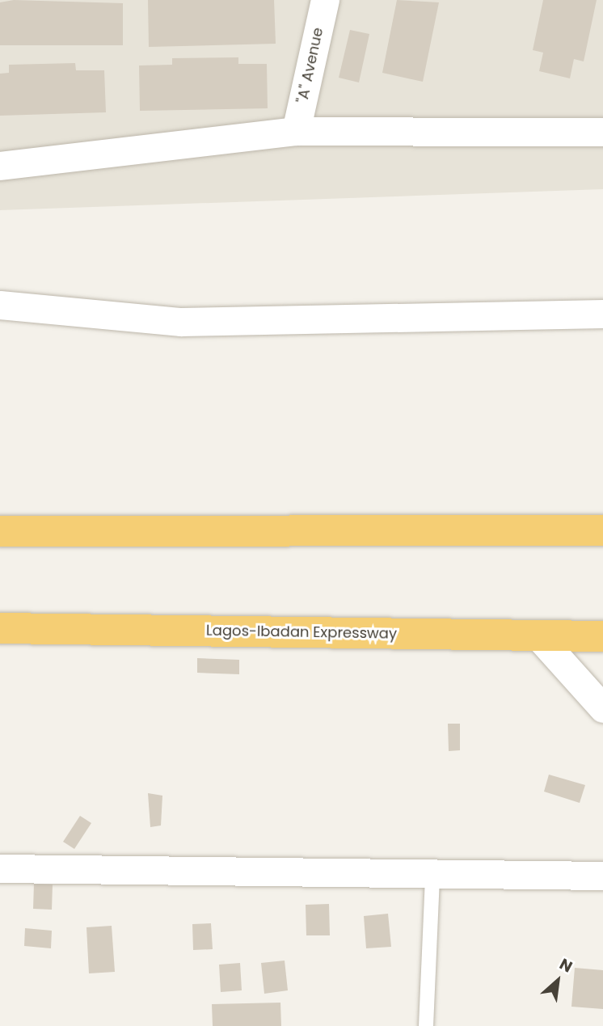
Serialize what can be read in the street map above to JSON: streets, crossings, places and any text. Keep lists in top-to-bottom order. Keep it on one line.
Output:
{"streets":{"highway":["Lagos-Ibadan Expressway"],"street":["\"A\" Avenue"]},"north":"top right"}
